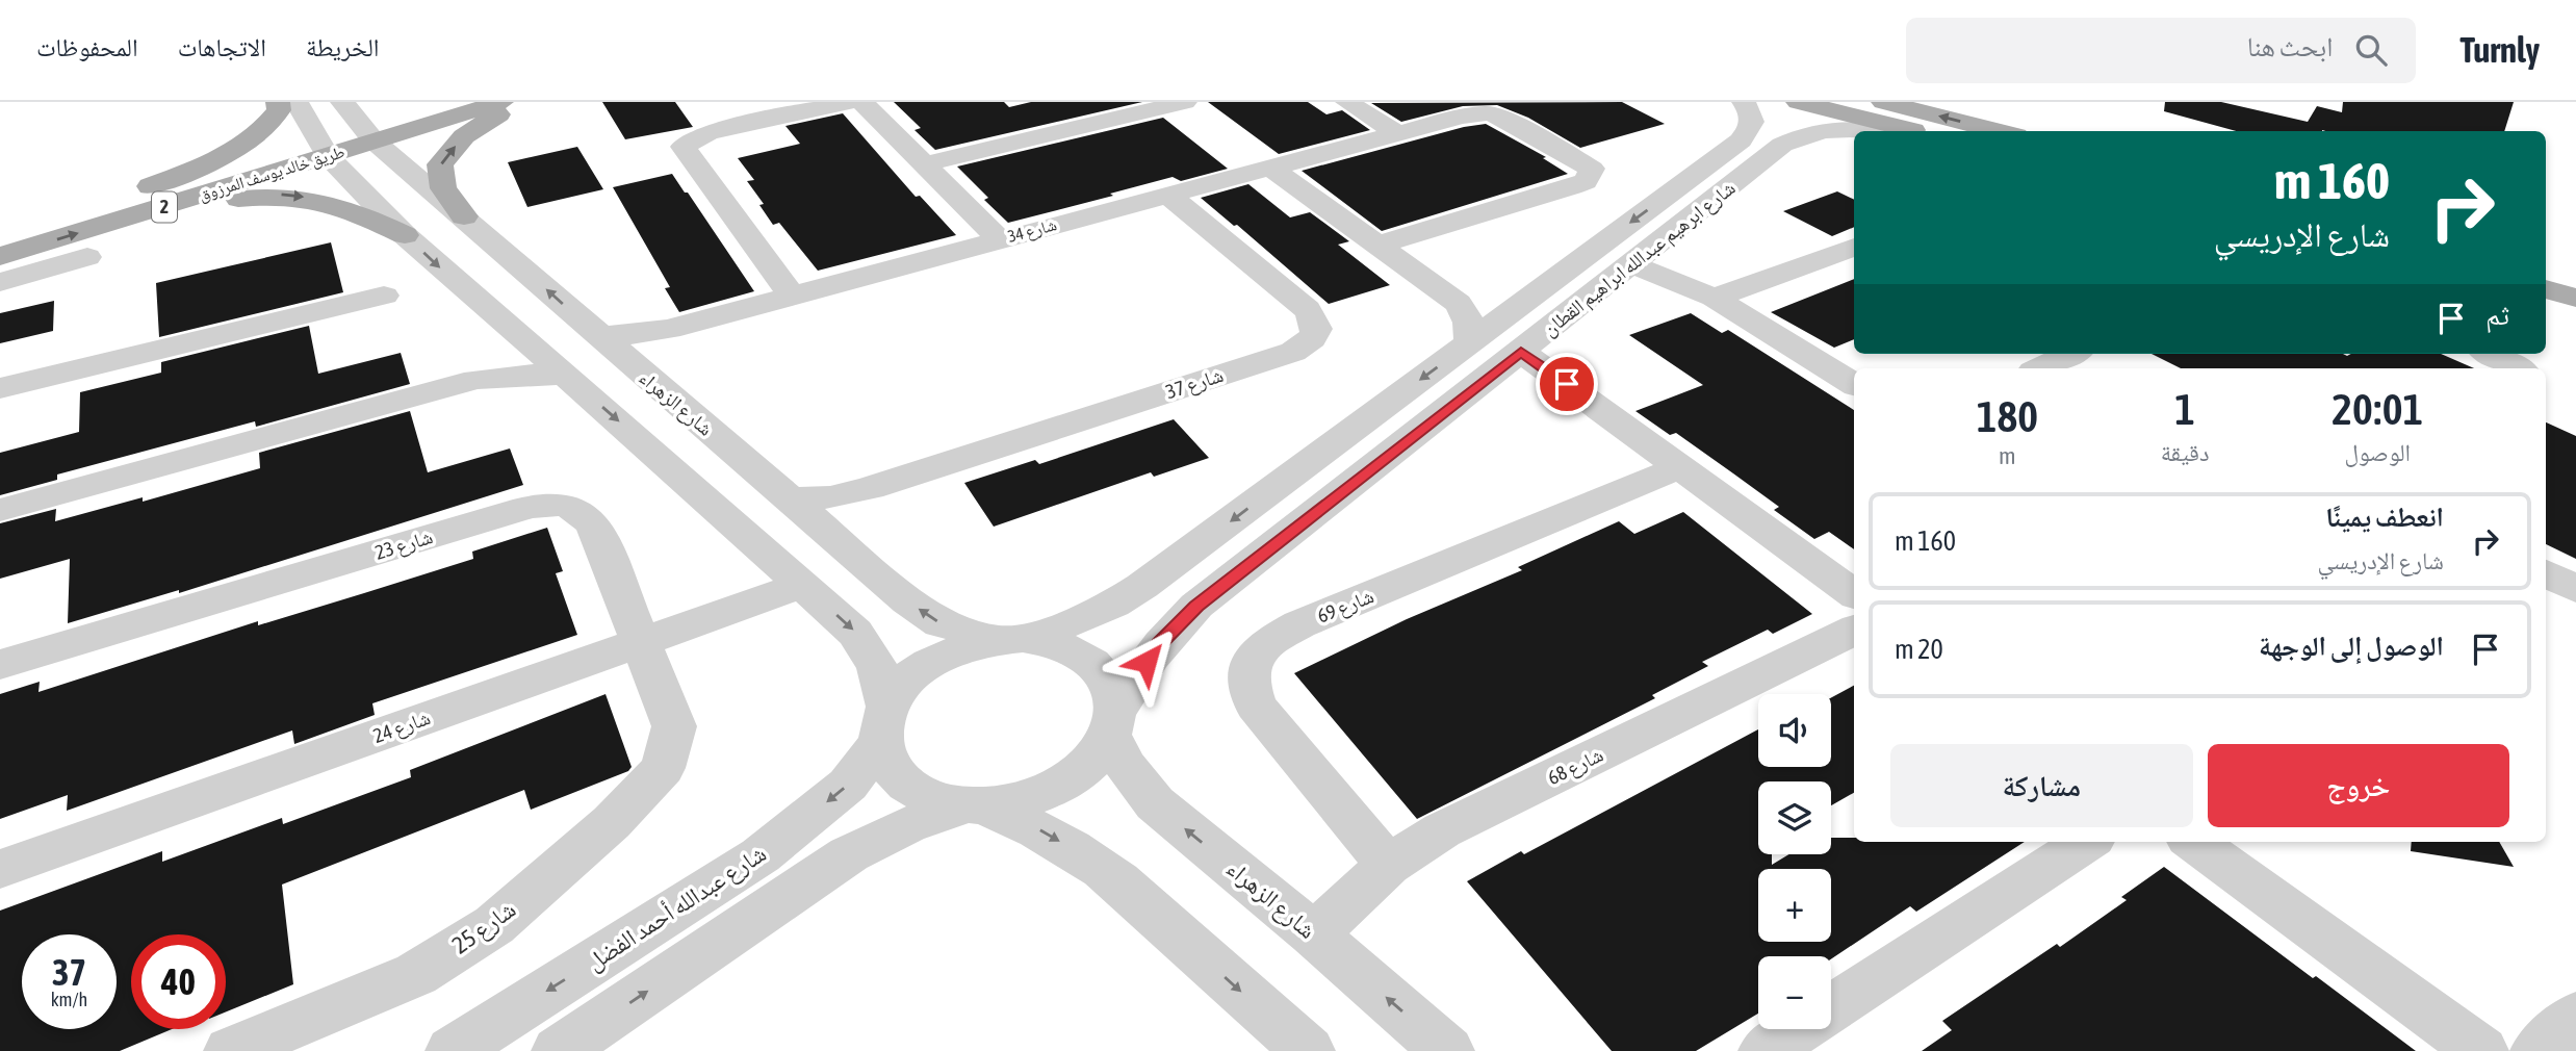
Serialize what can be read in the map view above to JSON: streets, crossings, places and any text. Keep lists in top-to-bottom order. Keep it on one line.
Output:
{"streets":{"main road":["طريق خالد يوسف المرزوق","2"],"street":["شارع 34","شارع ابرهيم عبدالله ابراهيم القطان","شارع 37","شارع الزهراء","شارع 23","شارع 69","شارع 24","شارع 68","شارع عبدالله أحمد الفضل","شارع 25"]},"crossings":[["طريق خالد يوسف المرزوق","شارع الزهراء"],["شارع 34","شارع 37"],["شارع 34","شارع الزهراء"],["شارع ابرهيم عبدالله ابراهيم القطان","شارع الزهراء"],["شارع ابرهيم عبدالله ابراهيم القطان","شارع عبدالله أحمد الفضل"],["شارع 37","شارع الزهراء"],["شارع الزهراء","شارع 68"],["شارع الزهراء","شارع عبدالله أحمد الفضل"],["شارع 23","شارع 24"],["شارع 23","شارع 25"],["شارع 69","شارع 68"]],"page":{"header":"Turnly","search":"ابحث هنا","nav":["الخريطة","الاتجاهات","المحفوظات"],"turn":["160 m","شارع الإدريسي"],"then":"ثم","eta":["20:01","الوصول","1","دقيقة","180","m"],"list":[{"name":"انعطف يمينًا","note":"شارع الإدريسي","value":"160 m"},{"name":"الوصول إلى الوجهة","value":"20 m"}],"map_buttons":["+","−"],"buttons":["خروج","مشاركة"],"speed":"37 km/h","limit":"40"}}
